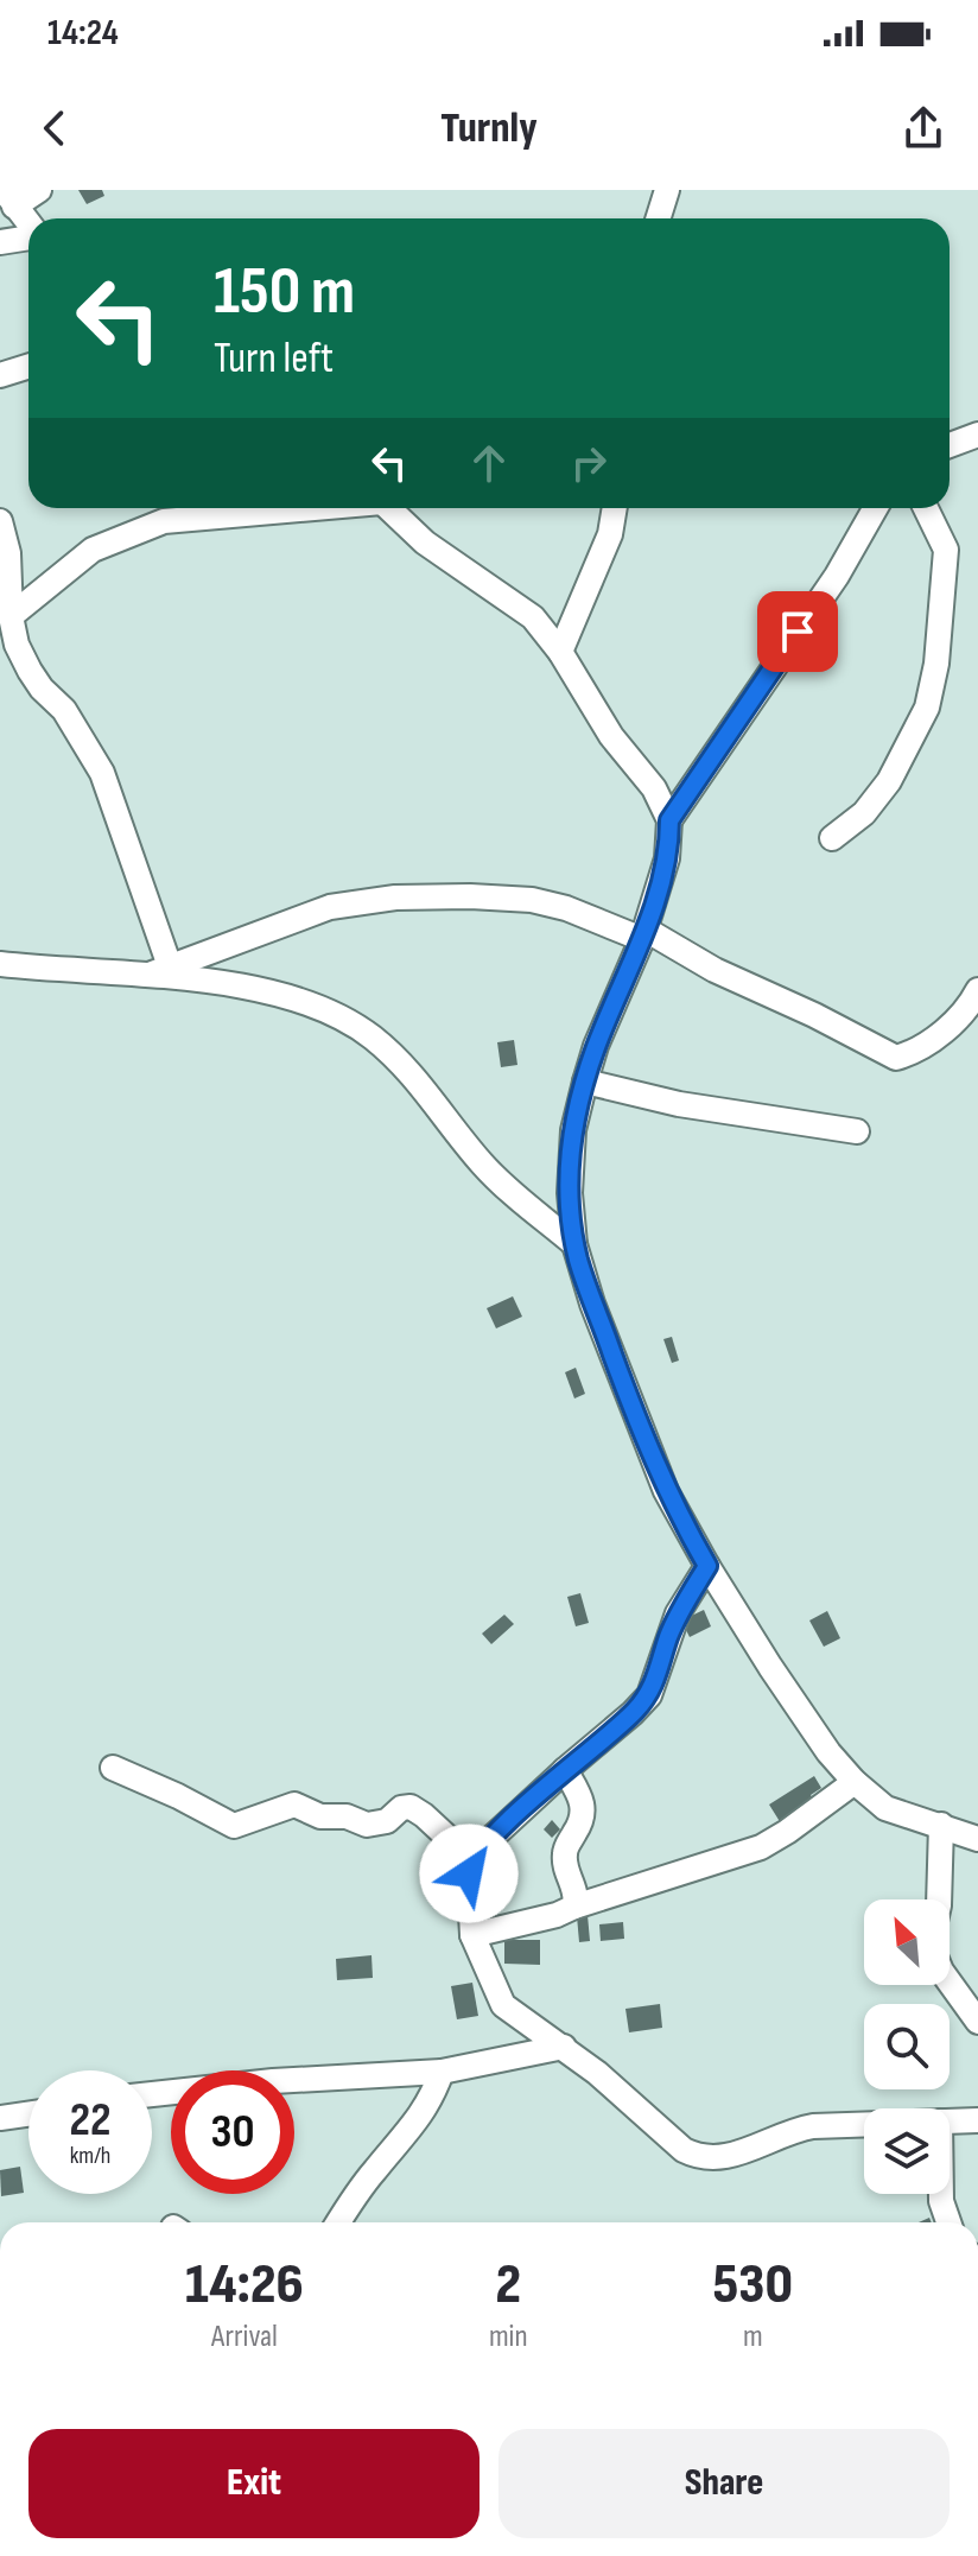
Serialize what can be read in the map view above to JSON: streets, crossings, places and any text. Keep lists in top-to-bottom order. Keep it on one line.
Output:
{"north":"top left","page":{"status":"14:24","header":"Turnly","turn":["150 m","Turn left"],"speed":"22 km/h","limit":"30","eta":["14:26","Arrival","2","min","530","m"],"buttons":["Exit","Share"]}}
